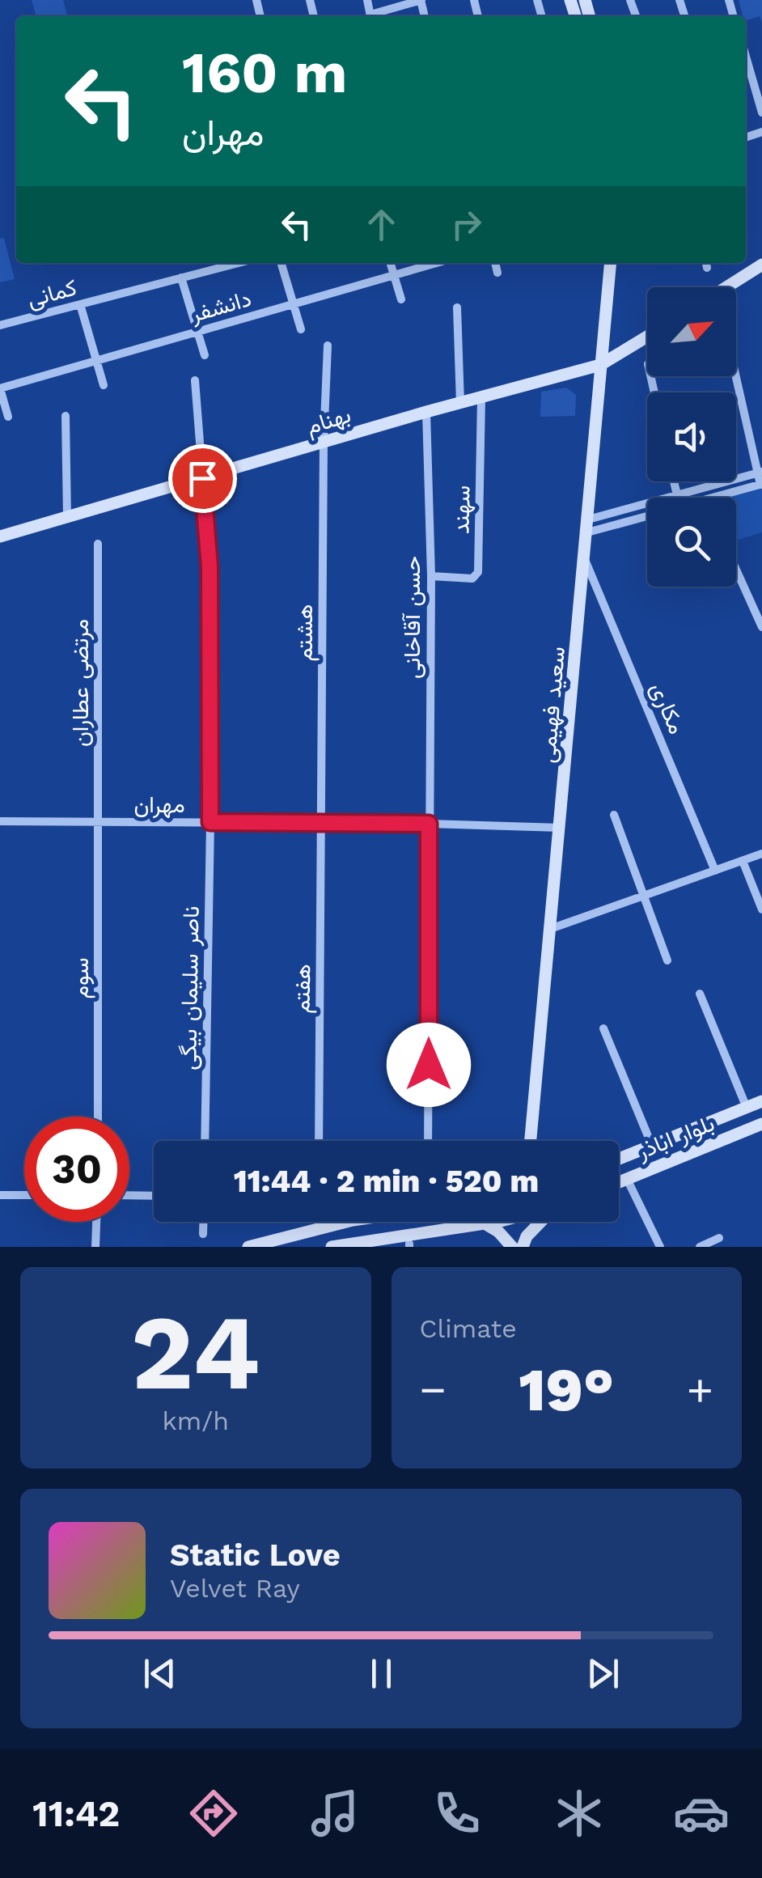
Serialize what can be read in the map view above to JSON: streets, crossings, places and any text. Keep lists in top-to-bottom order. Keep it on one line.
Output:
{"streets":{"main road":["بهنام","سعید فهیمی","بلوار اباذر"],"street":["کمانی","دانشفر","سهند","حسن آقاخانی","هشتم","مرتضی عطاران","مکاری","مهران","سوم","ناصر سلیمان بیگی","هفتم"]},"crossings":[["بهنام","سهند"],["بهنام","حسن آقاخانی"],["بهنام","هشتم"],["بهنام","سعید فهیمی"],["بهنام","ناصر سلیمان بیگی"],["سهند","حسن آقاخانی"],["حسن آقاخانی","مهران"],["هشتم","مهران"],["هشتم","هفتم"],["مرتضی عطاران","مهران"],["مرتضی عطاران","سوم"],["سعید فهیمی","مکاری"],["سعید فهیمی","مهران"],["مهران","سوم"],["مهران","ناصر سلیمان بیگی"],["مهران","هفتم"]],"north":"top right","page":{"turn":["160 m","مهران"],"limit":"30","trip":"11:44 · 2 min · 520 m","tile":[["24","km/h"],"Climate"],"heat":["−","19°","+"],"song":["Static Love","Velvet Ray"],"tabs":"11:42"}}
